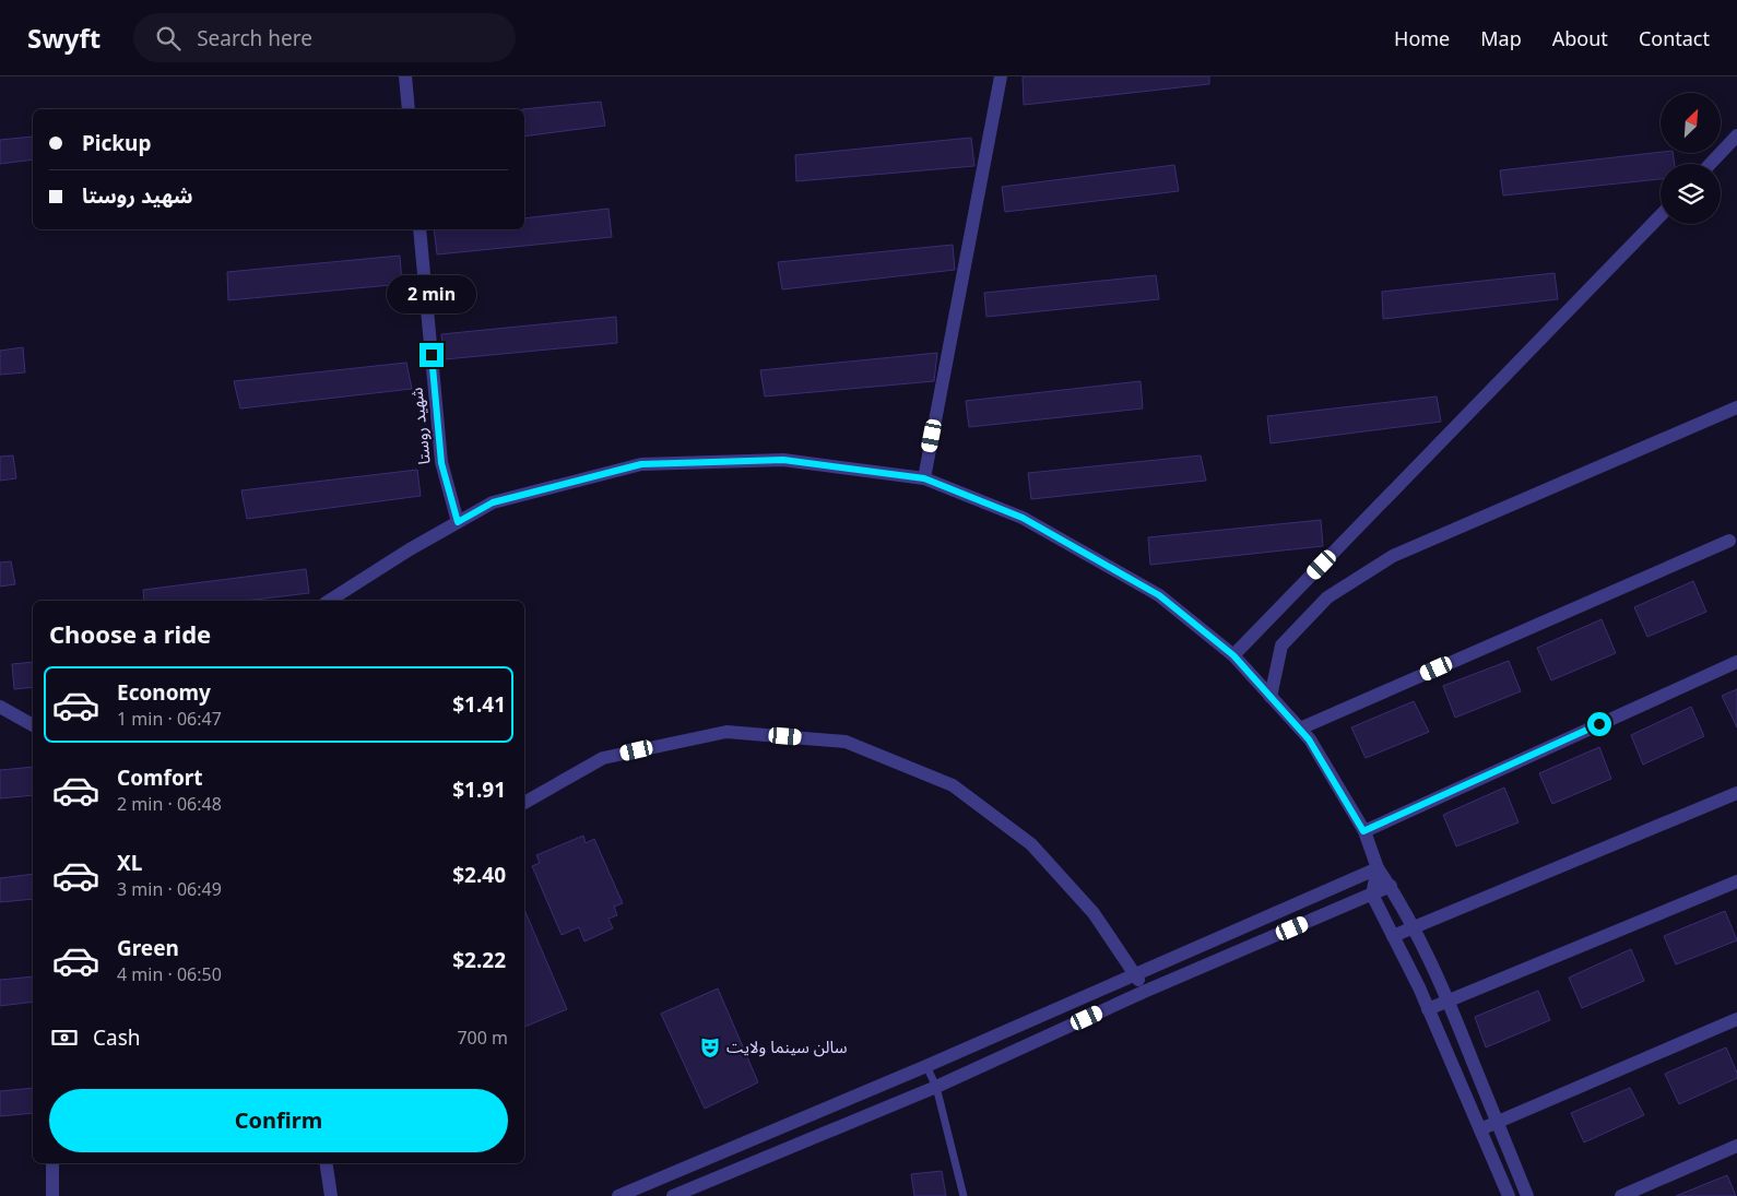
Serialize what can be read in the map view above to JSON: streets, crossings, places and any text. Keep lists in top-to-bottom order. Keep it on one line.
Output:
{"streets":{"street":["شهید روستا"]},"places":{"theatre":["سالن سینما ولایت"]},"north":"top right","page":{"header":"Swyft","search":"Search here","nav":["Home","Map","About","Contact"],"banner":["Pickup","شهید روستا"],"bubble":"2 min","heading":"Choose a ride","list":[{"name":"Economy","note":"1 min · 06:47","value":"$1.41"},{"name":"Comfort","note":"2 min · 06:48","value":"$1.91"},{"name":"XL","note":"3 min · 06:49","value":"$2.40"},{"name":"Green","note":"4 min · 06:50","value":"$2.22"}],"pay":["Cash","700 m"],"buttons":"Confirm"}}
